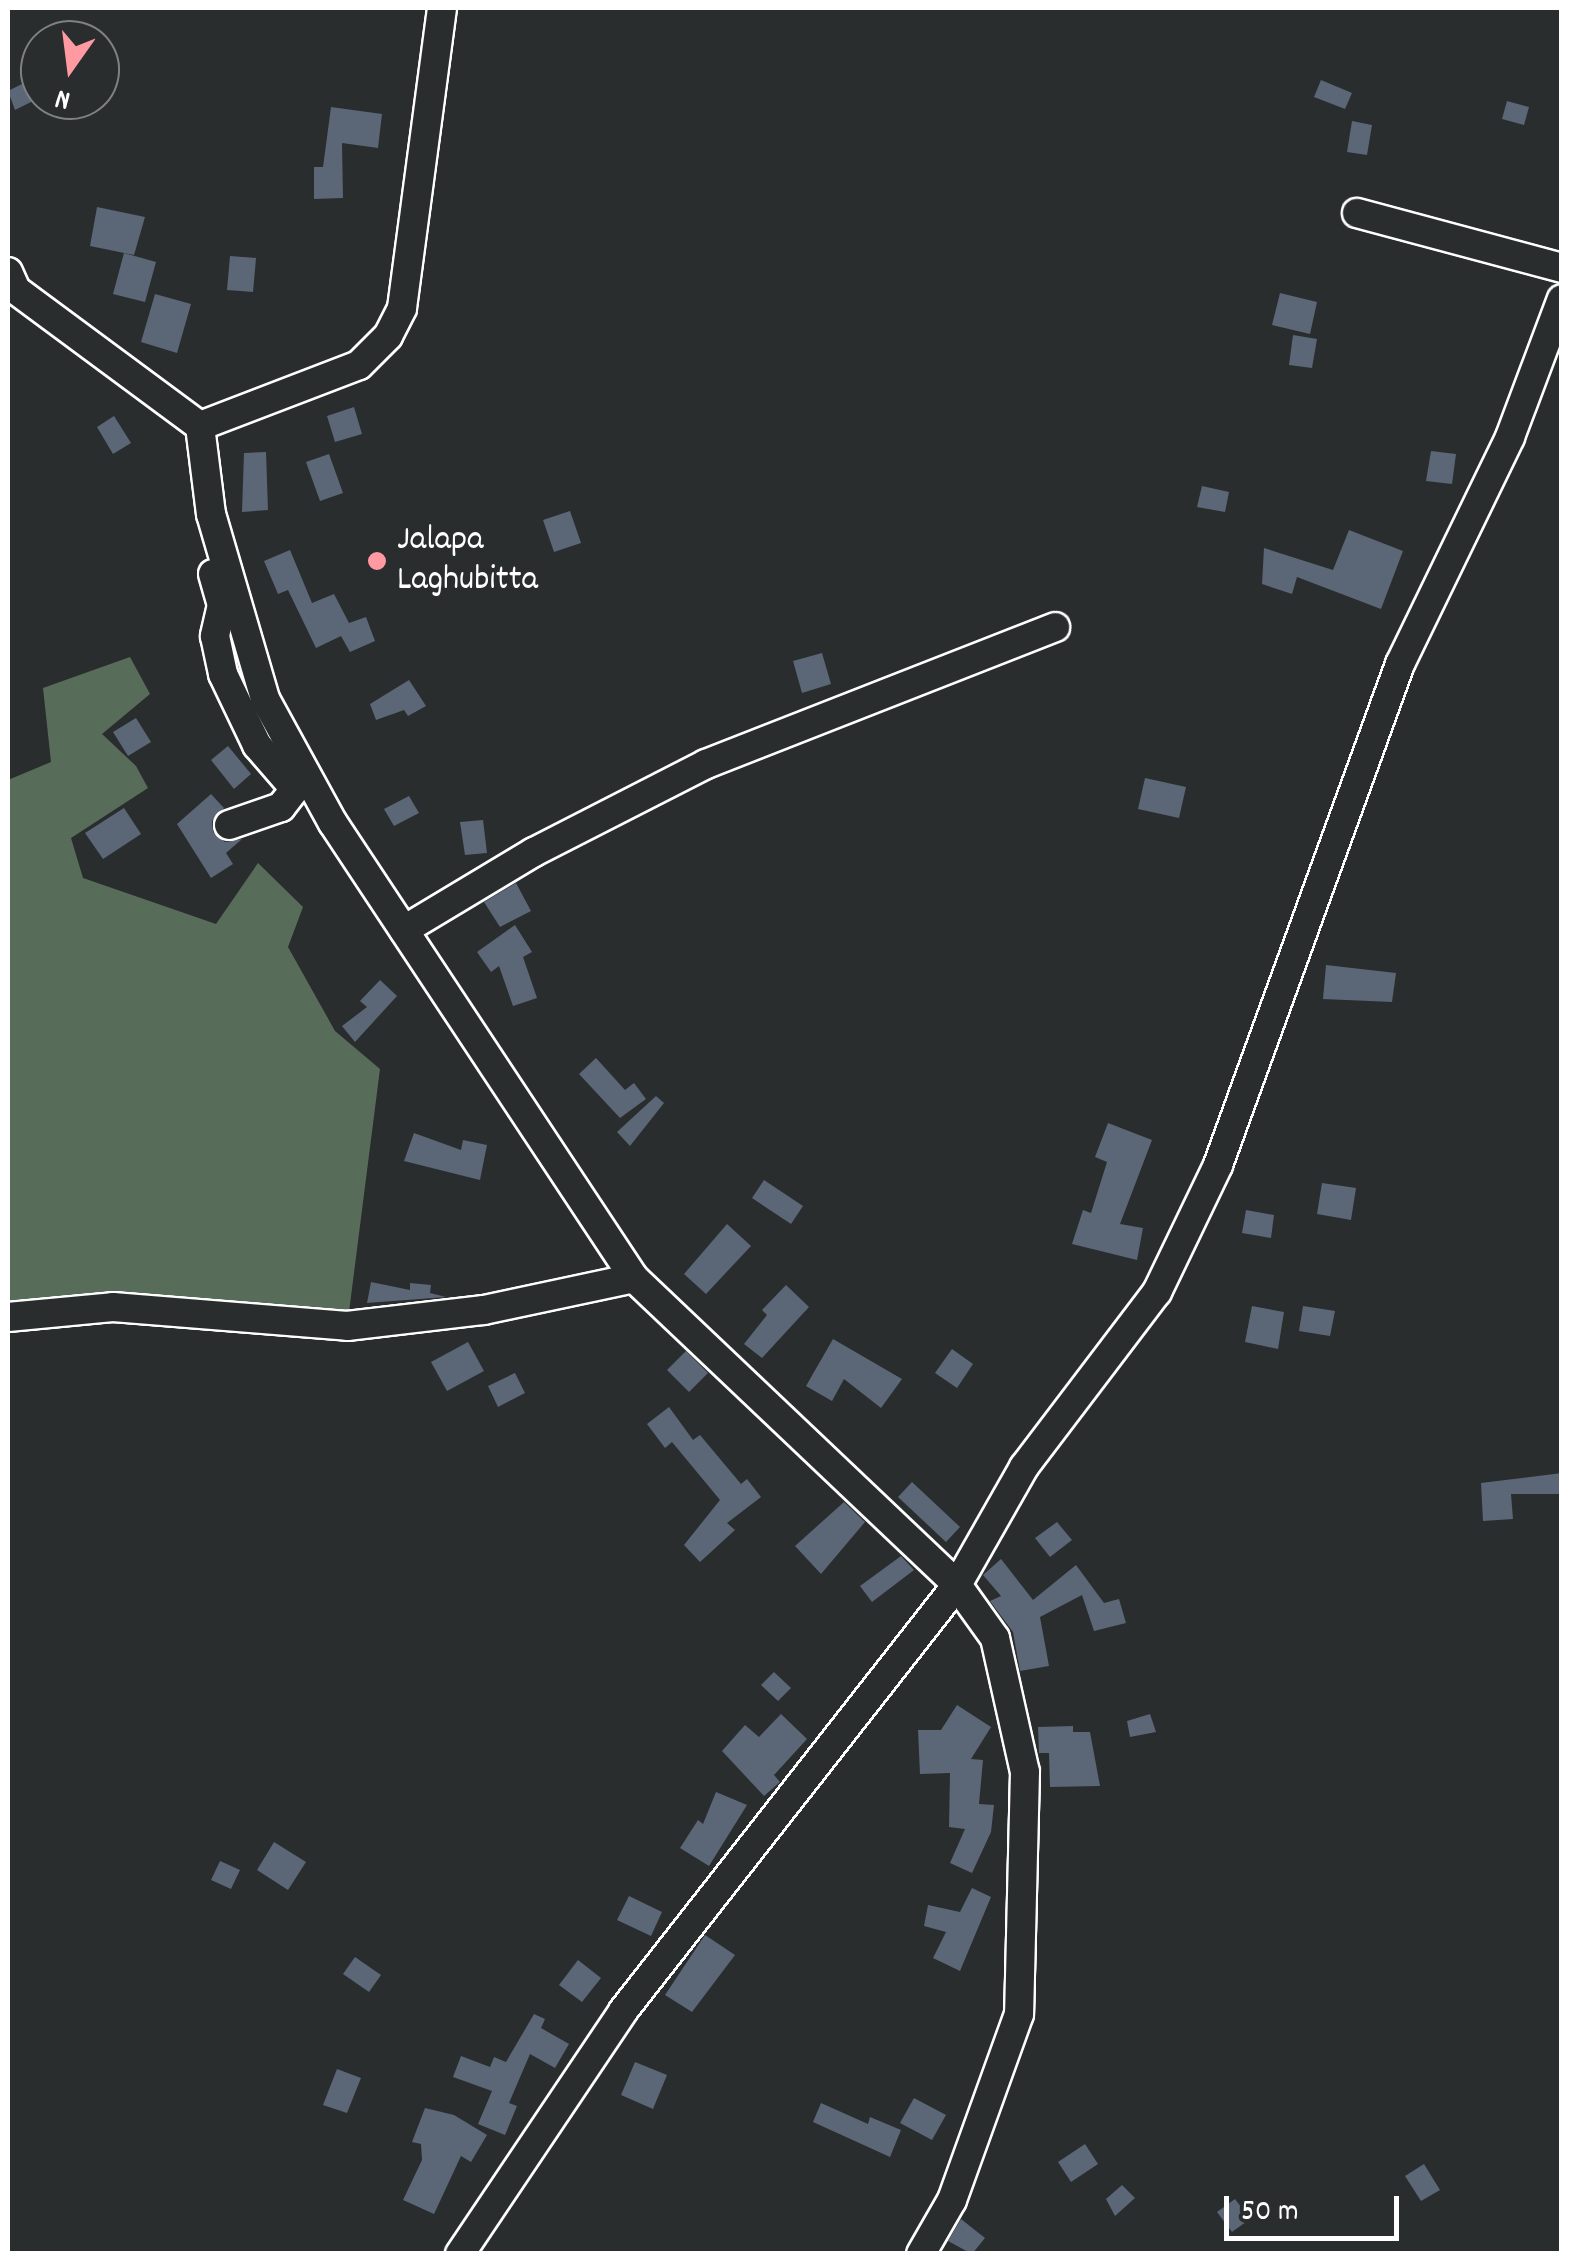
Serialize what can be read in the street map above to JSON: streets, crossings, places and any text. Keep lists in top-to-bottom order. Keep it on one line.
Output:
{"places":["Jalapa Laghubitta"],"scale_bar":"50 m","north":"bottom"}
